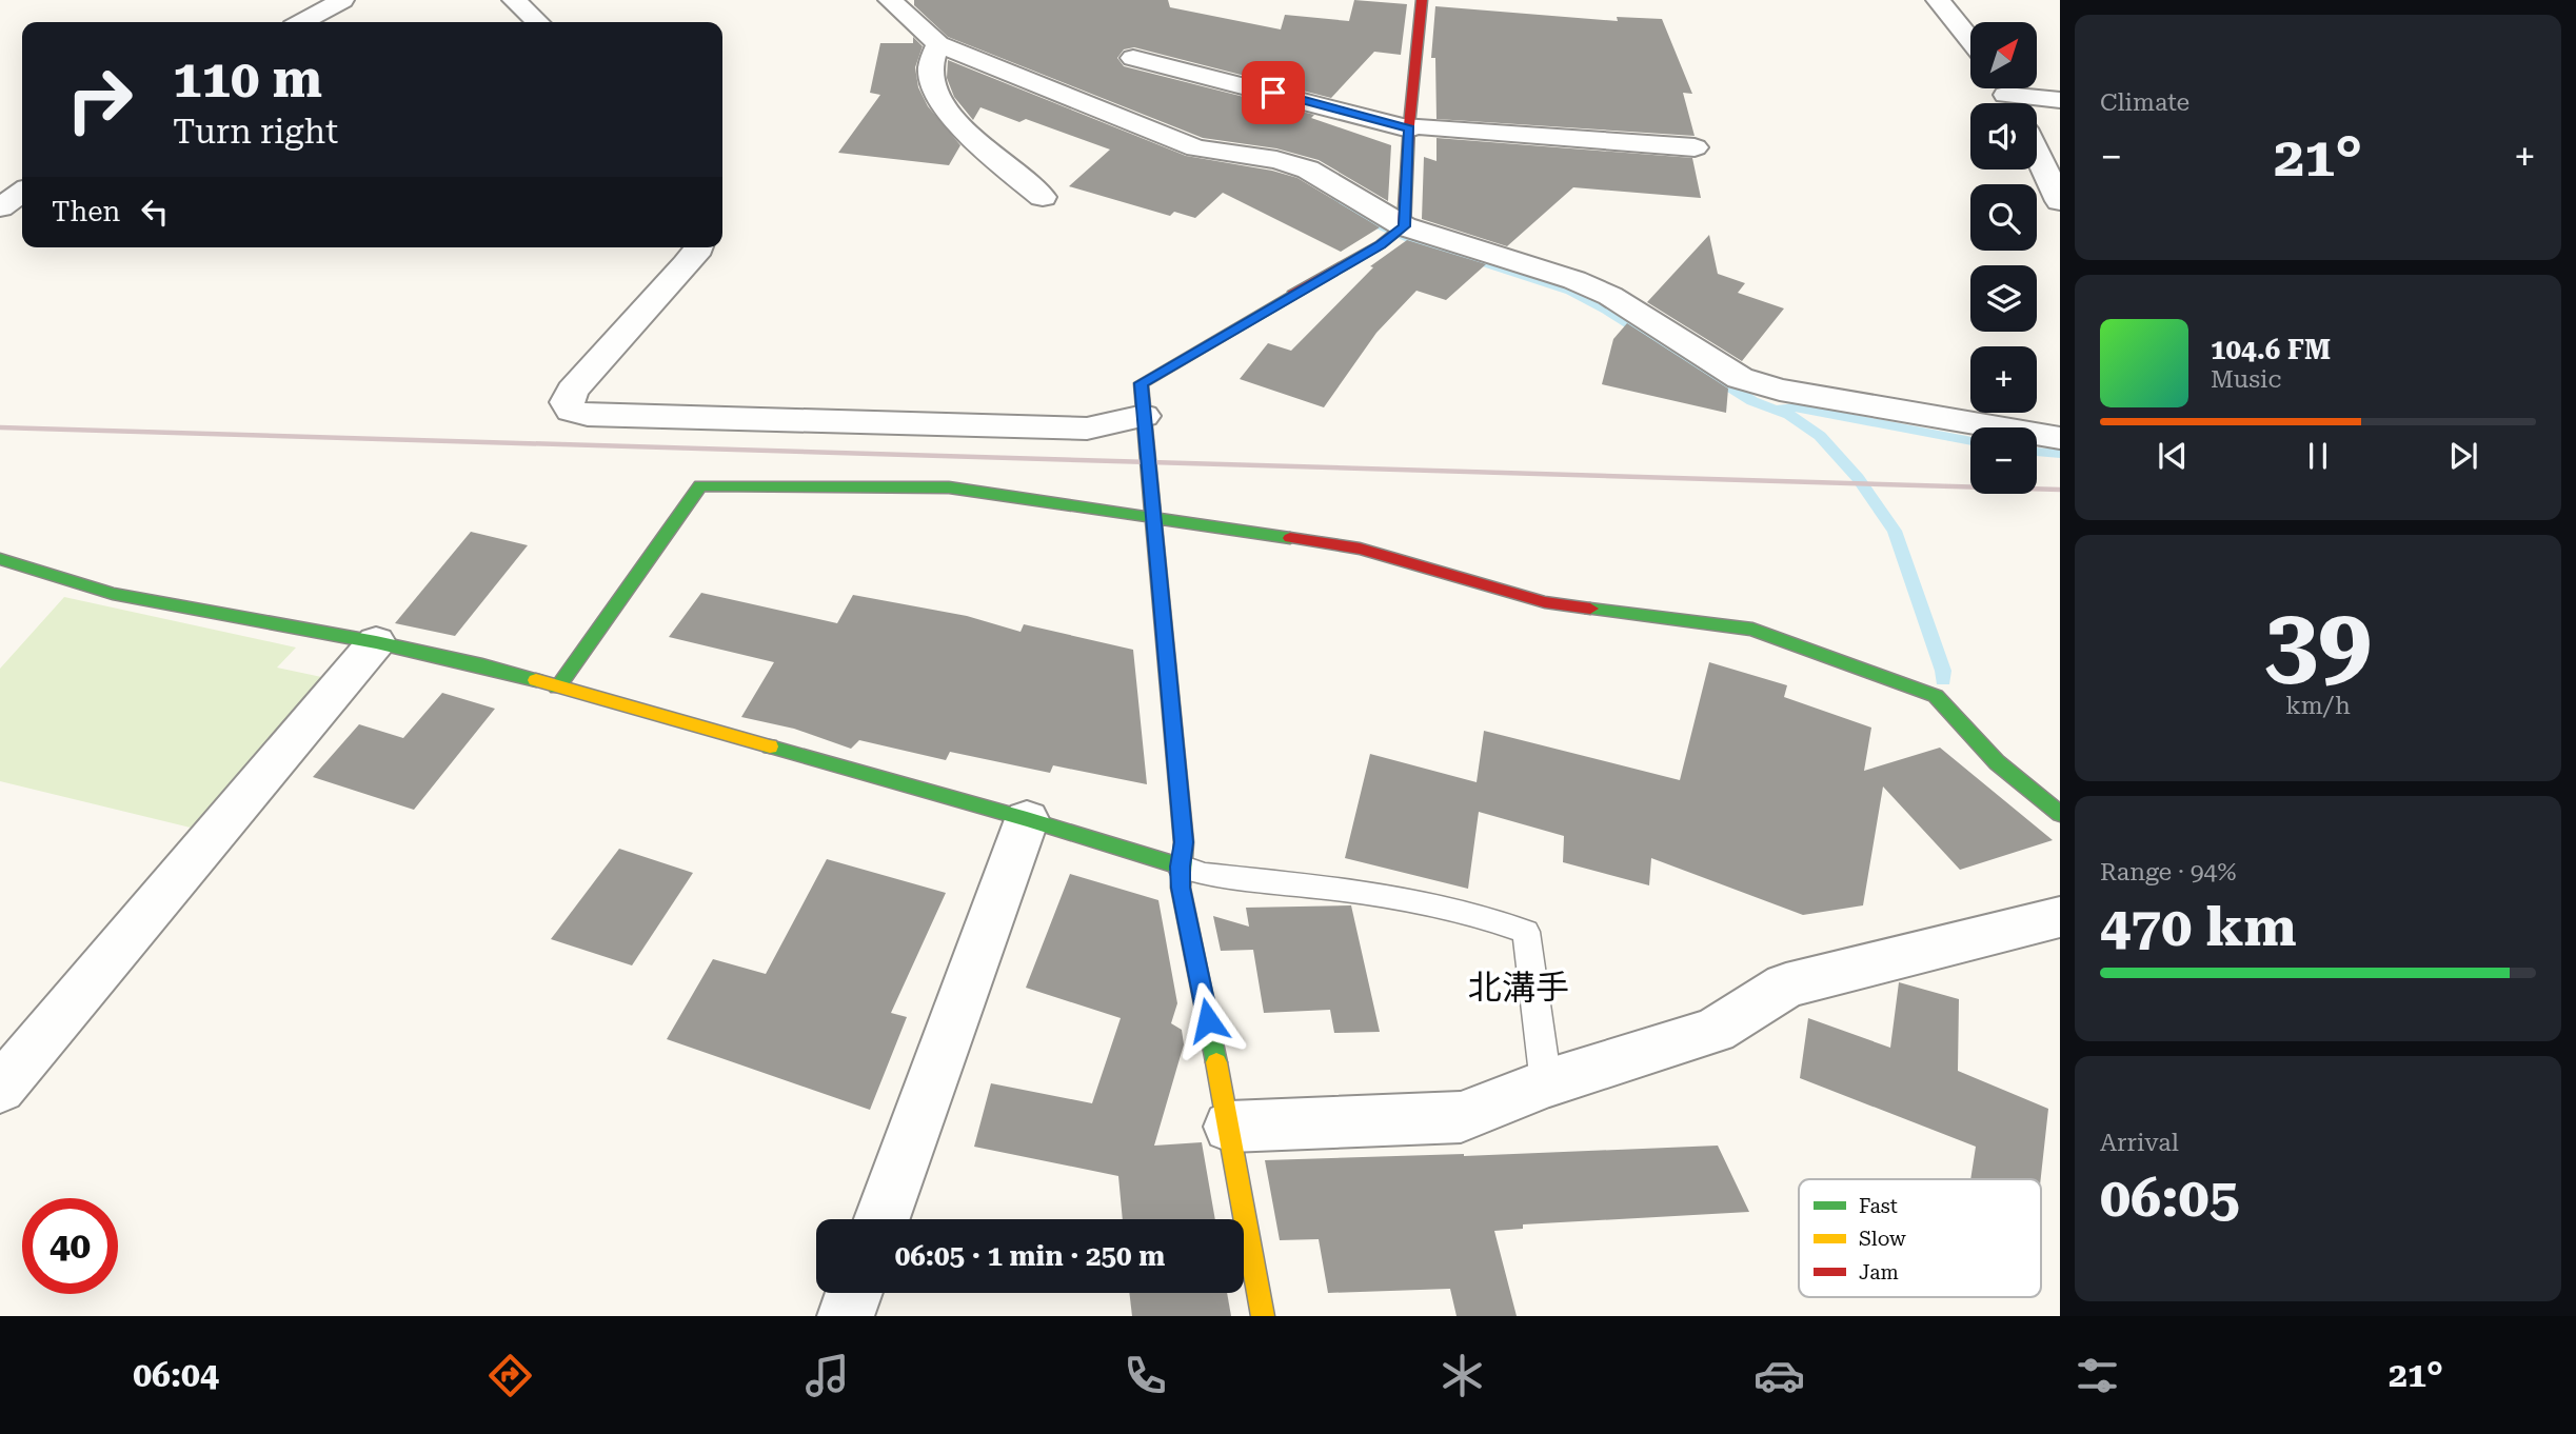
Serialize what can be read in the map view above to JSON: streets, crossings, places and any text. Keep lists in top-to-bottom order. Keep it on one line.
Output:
{"districts":["北溝手"],"legend":["Fast","Slow","Jam"],"north":"top right","page":{"tile":["Climate",["39","km/h"],["Range · 94%","470 km"],["Arrival","06:05"]],"map_buttons":["+","−"],"turn":["110 m","Turn right"],"heat":["−","21°","+"],"then":"Then","song":["104.6 FM","Music"],"limit":"40","trip":"06:05 · 1 min · 250 m","tabs":["06:04","21°"]}}
